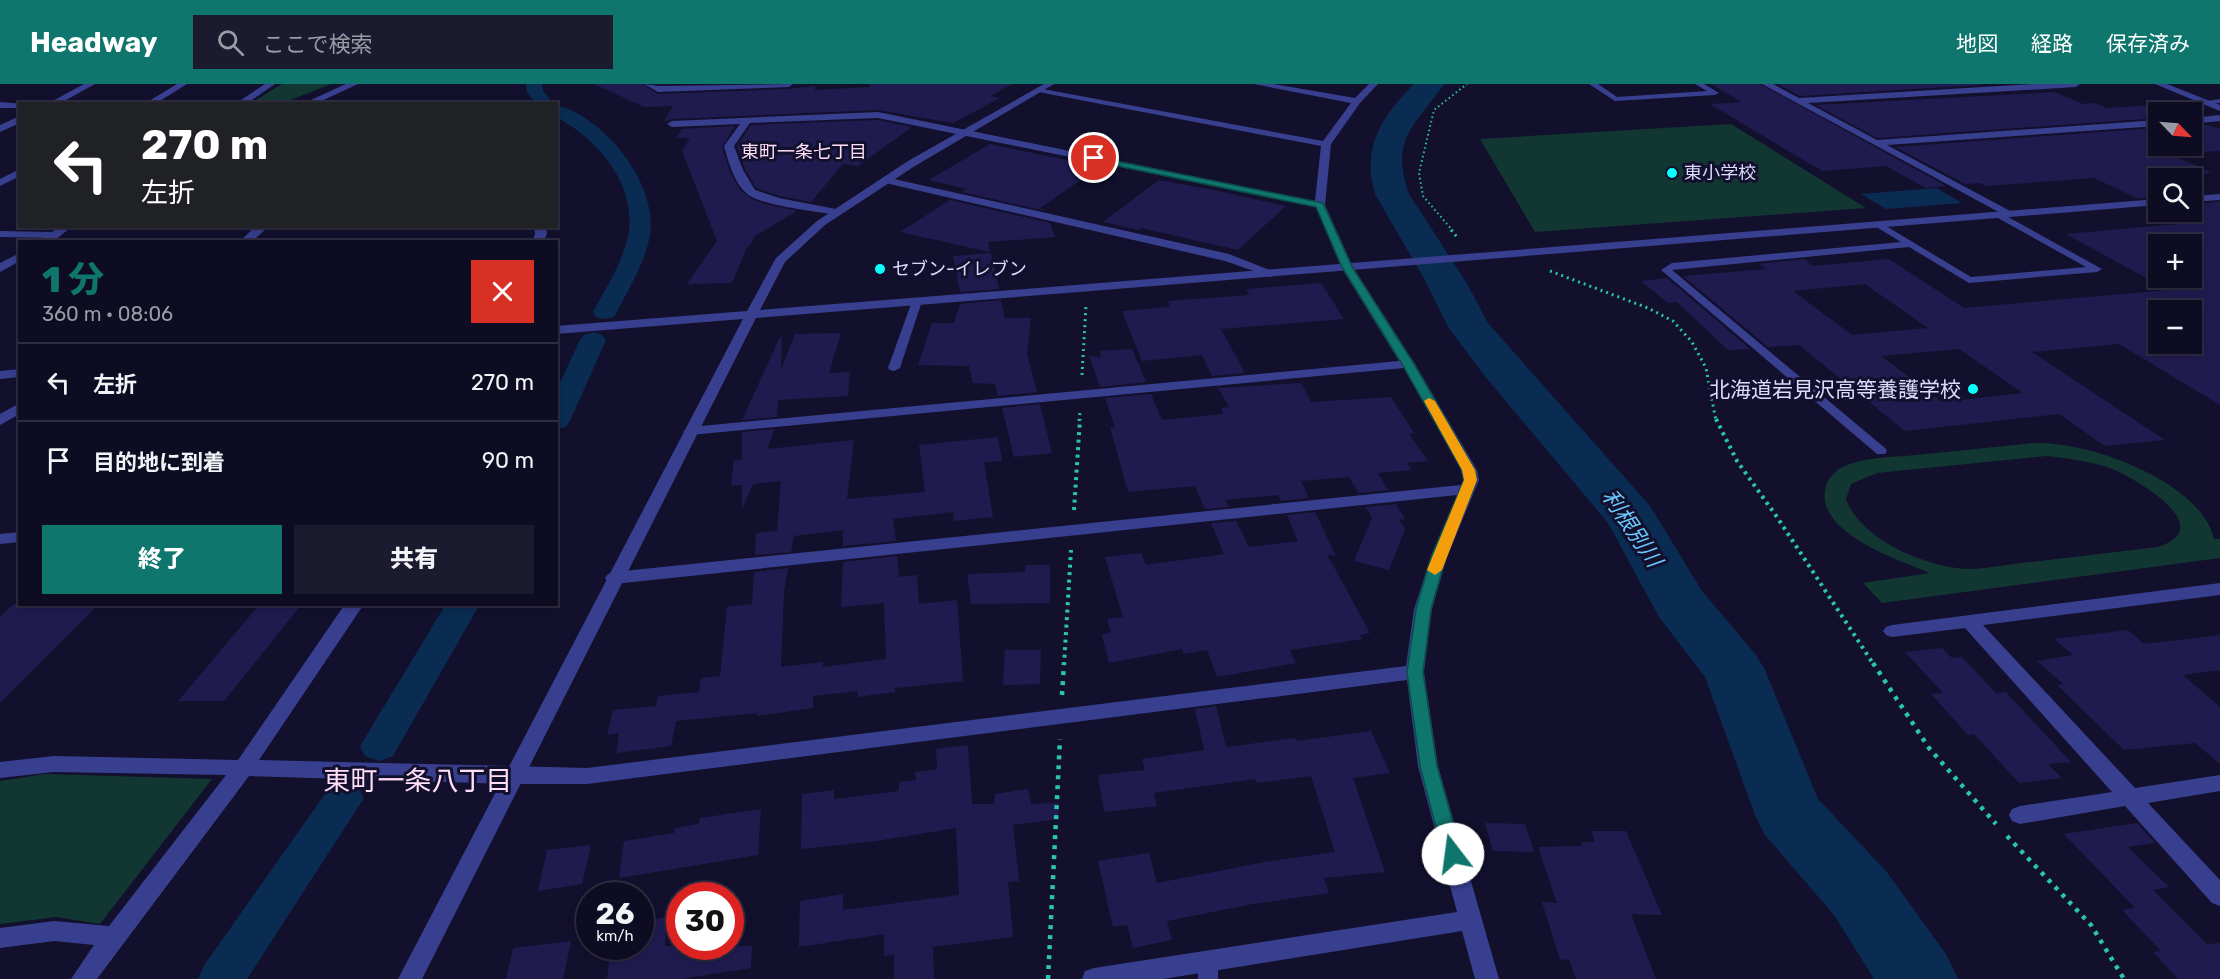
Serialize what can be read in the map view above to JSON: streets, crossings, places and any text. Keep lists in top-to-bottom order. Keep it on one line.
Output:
{"districts":["東町一条七丁目","東町一条八丁目"],"water":["利根別川"],"places":["東小学校","セブン-イレブン","北海道岩見沢高等養護学校"],"north":"bottom right","page":{"header":"Headway","search":"ここで検索","nav":["地図","経路","保存済み"],"map_buttons":["+","−"],"turn":["270 m","左折"],"heading":["1 分","360 m · 08:06"],"list":[{"name":"左折","value":"270 m"},{"name":"目的地に到着","value":"90 m"}],"buttons":["終了","共有"],"speed":"26 km/h","limit":"30"}}
